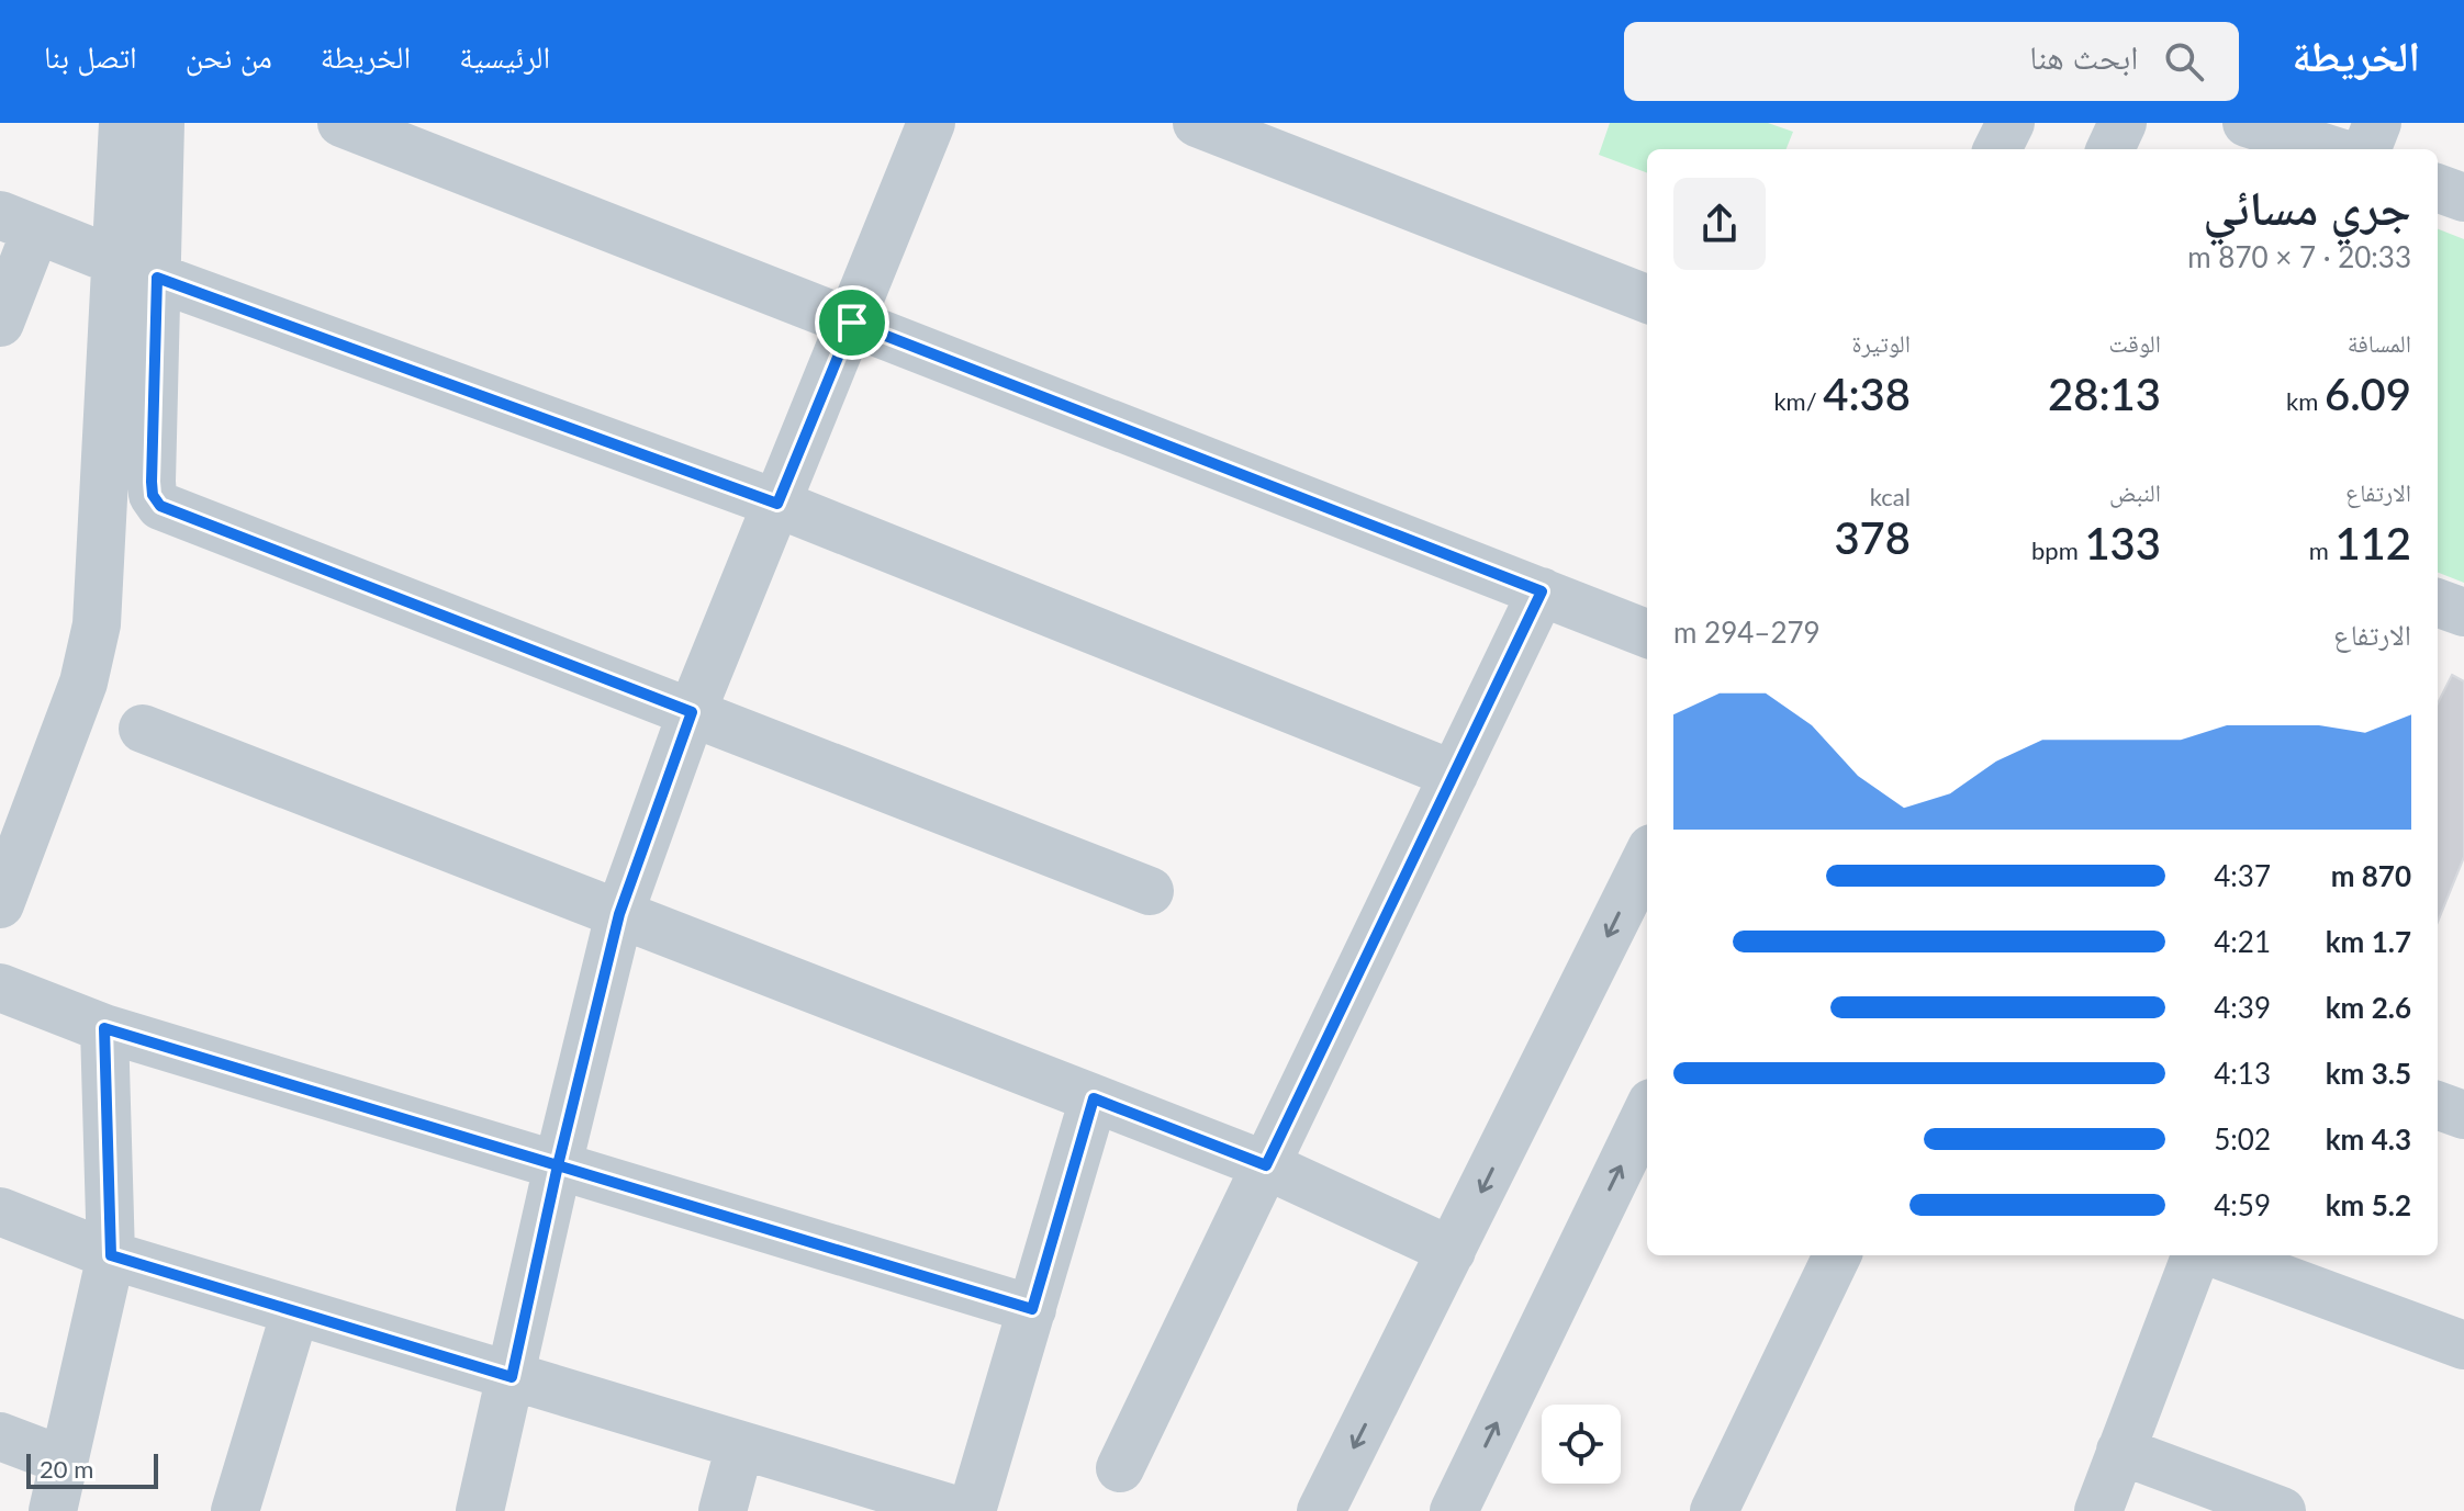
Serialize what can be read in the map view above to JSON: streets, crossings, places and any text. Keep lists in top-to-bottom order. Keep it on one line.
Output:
{"scale_bar":"20 m","page":{"header":"الخريطة","search":"ابحث هنا","nav":["الرئيسية","الخريطة","من نحن","اتصل بنا"],"heading":["جري مسائي","20:33 · 7 × 870 m"],"stats":[["المسافة","6.09 km"],["الوقت","28:13"],["الوتيرة","4:38 /km"],["الارتفاع","112 m"],["النبض","133 bpm"],["kcal","378"]],"chart":["الارتفاع","279–294 m"],"list":[{"name":"870 m","note":"4:37"},{"name":"1.7 km","note":"4:21"},{"name":"2.6 km","note":"4:39"},{"name":"3.5 km","note":"4:13"},{"name":"4.3 km","note":"5:02"},{"name":"5.2 km","note":"4:59"}],"scale":"20 m"}}
